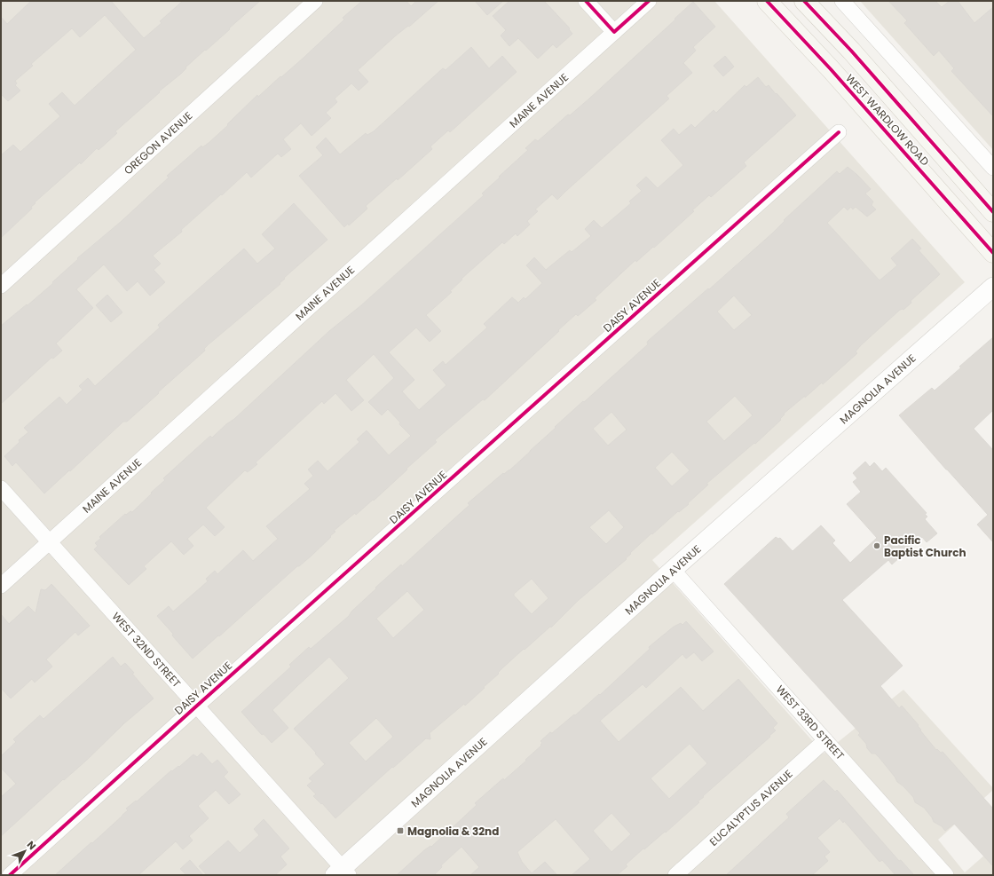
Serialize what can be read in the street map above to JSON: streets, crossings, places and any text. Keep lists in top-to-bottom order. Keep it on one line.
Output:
{"streets":{"main road":["WEST WARDLOW ROAD"],"street":["MAINE AVENUE","OREGON AVENUE","DAISY AVENUE","MAGNOLIA AVENUE","WEST 32ND STREET","WEST 33RD STREET","EUCALYPTUS AVENUE"]},"crossings":[["MAINE AVENUE","WEST 32ND STREET"],["DAISY AVENUE","WEST 32ND STREET"],["MAGNOLIA AVENUE","WEST 32ND STREET"],["MAGNOLIA AVENUE","WEST 33RD STREET"],["WEST 33RD STREET","EUCALYPTUS AVENUE"]],"places":{"other":["Pacific Baptist Church"],"transit":["Magnolia & 32nd"]},"north":"top right"}
